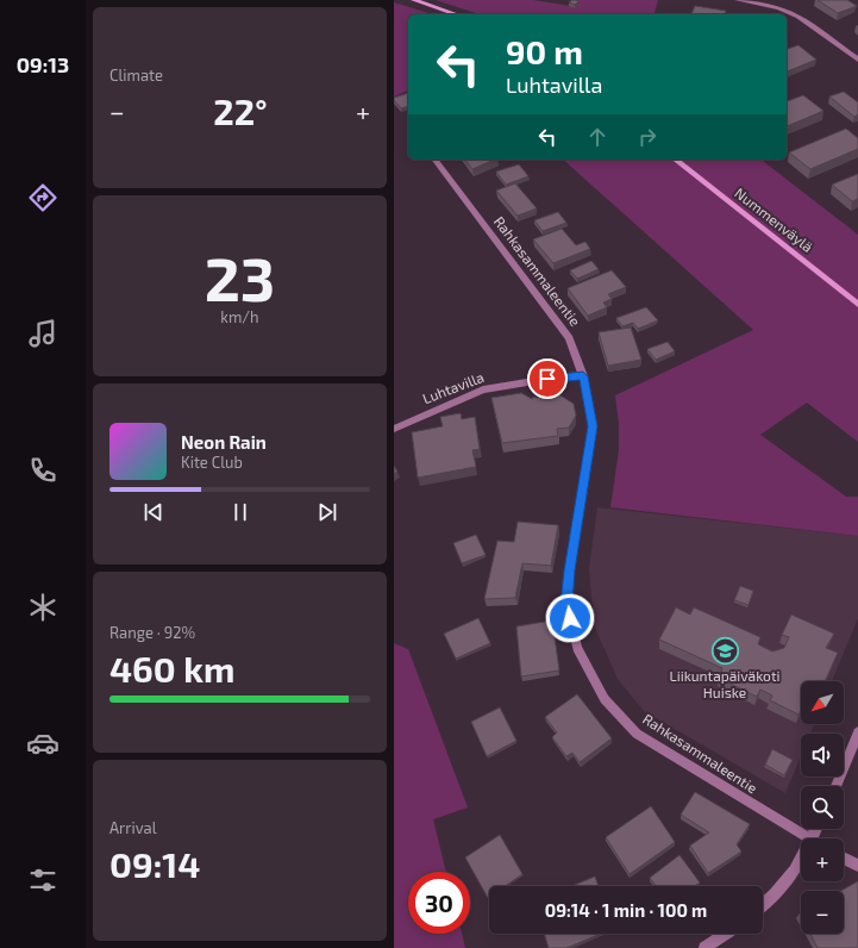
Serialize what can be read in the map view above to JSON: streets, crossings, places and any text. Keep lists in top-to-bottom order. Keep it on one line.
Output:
{"streets":{"street":["Nummenväylä","Rahkasammaleentie","Luhtavilla"]},"crossings":[["Rahkasammaleentie","Luhtavilla"]],"places":{"school or university":["Liikuntapäiväkoti Huiske"]},"north":"bottom left","page":{"tabs":"09:13","tile":["Climate",["23","km/h"],["Range · 92%","460 km"],["Arrival","09:14"]],"turn":["90 m","Luhtavilla"],"heat":["−","22°","+"],"song":["Neon Rain","Kite Club"],"map_buttons":["+","−"],"limit":"30","trip":"09:14 · 1 min · 100 m"}}
